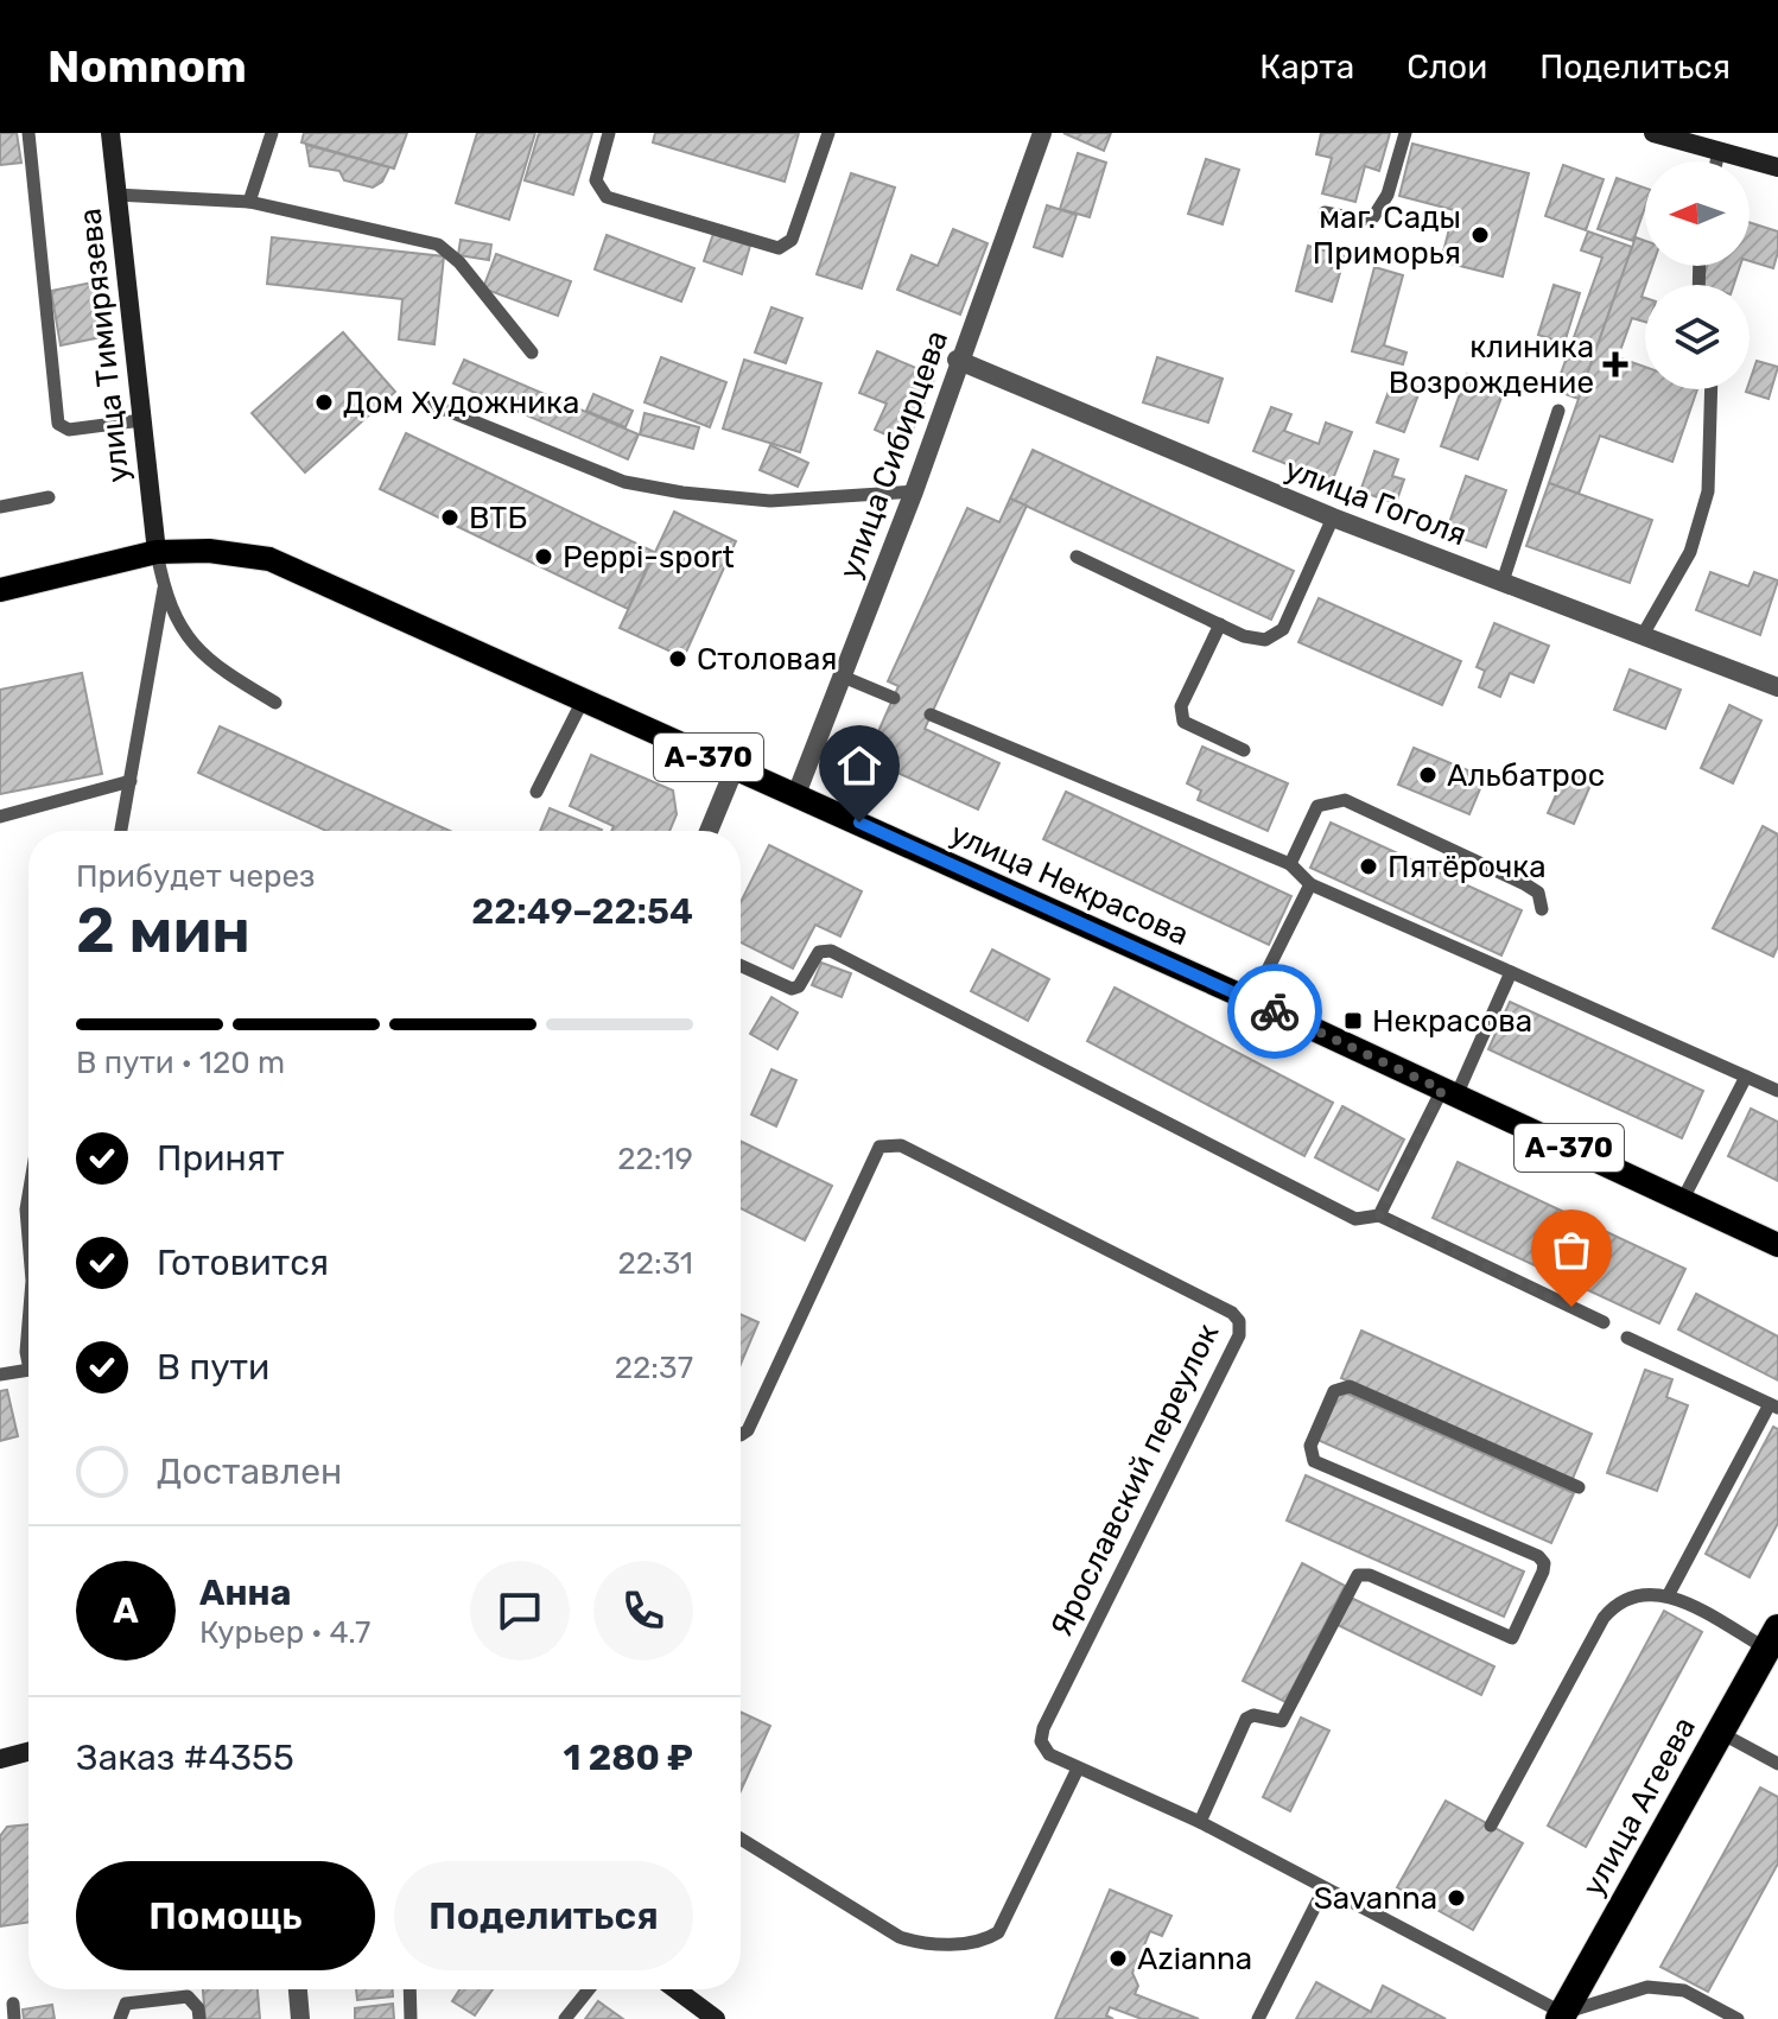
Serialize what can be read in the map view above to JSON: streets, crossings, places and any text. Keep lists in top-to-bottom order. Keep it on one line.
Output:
{"streets":{"highway":["улица Агеева"],"main road":["А-370","улица Некрасова"],"street":["улица Тимирязева","улица Сибирцева","улица Гоголя"],"lane":["Ярославский переулок"]},"crossings":[["улица Тимирязева","улица Некрасова"],["улица Сибирцева","улица Гоголя"],["улица Сибирцева","улица Некрасова"],["Ярославский переулок","улица Агеева"]],"places":{"other":["маг. Сады Приморья","Дом Художника","ВТБ","Peppi-sport","Столовая","Альбатрос","Пятёрочка","Savanna","Azianna"],"health":["клиника Возрождение"],"transit":["Некрасова"]},"north":"left","page":{"header":"Nomnom","nav":["Карта","Слои","Поделиться"],"heading":["2 мин","Прибудет через","22:49–22:54"],"panel":["Анна","Курьер · 4.7","Заказ #4355","1 280 ₽"],"bar":"В пути · 120 m","list":[["Принят","22:19"],["Готовится","22:31"],["В пути","22:37"],"Доставлен"],"round":"А","buttons":["Помощь","Поделиться"]}}
